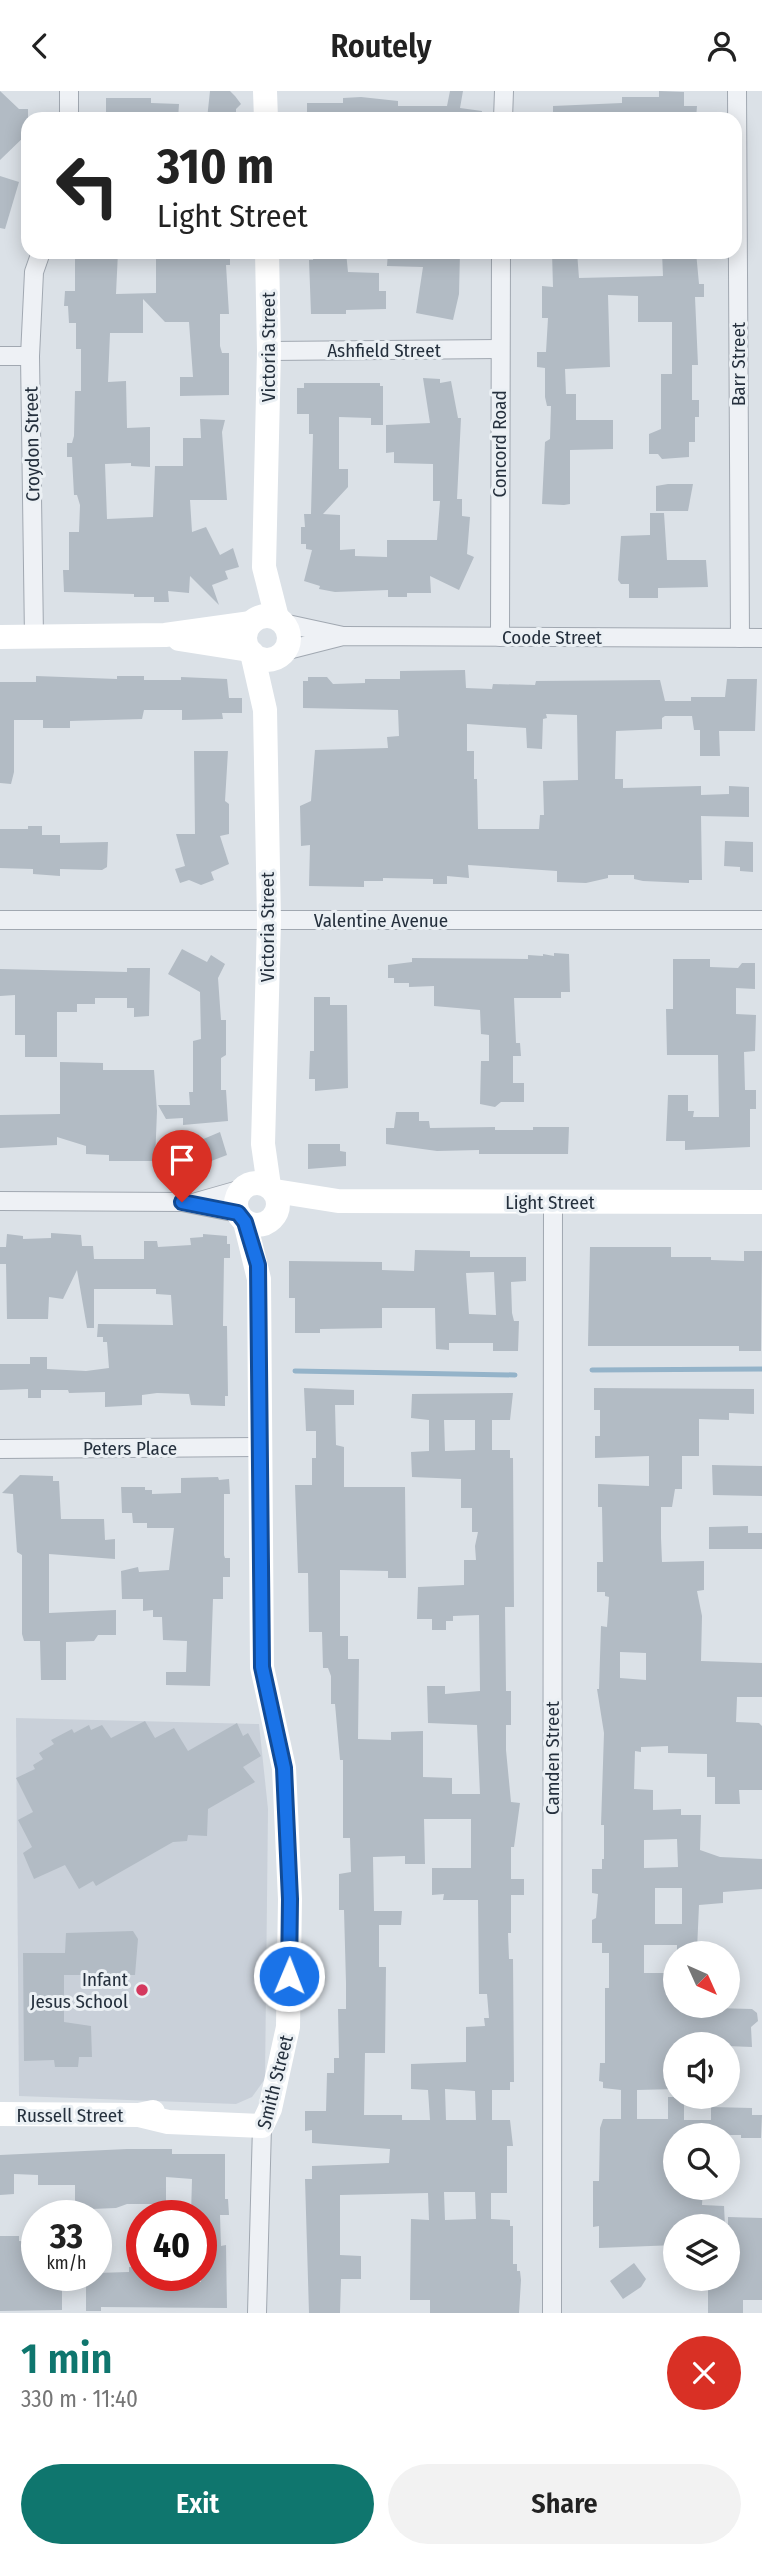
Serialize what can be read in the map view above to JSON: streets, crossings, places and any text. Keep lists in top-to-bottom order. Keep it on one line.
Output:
{"streets":{"street":["Victoria Street","Ashfield Street","Barr Street","Croydon Street","Concord Road","Coode Street","Valentine Avenue","Light Street","Peters Place","Camden Street","Smith Street","Russell Street"]},"crossings":[["Victoria Street","Ashfield Street"],["Victoria Street","Coode Street"],["Victoria Street","Valentine Avenue"],["Victoria Street","Light Street"],["Ashfield Street","Concord Road"],["Barr Street","Coode Street"],["Croydon Street","Coode Street"],["Concord Road","Coode Street"],["Light Street","Camden Street"],["Light Street","Smith Street"],["Peters Place","Smith Street"],["Smith Street","Russell Street"]],"places":["Infant Jesus School"],"north":"bottom right","page":{"header":"Routely","turn":["310 m","Light Street"],"speed":"33 km/h","limit":"40","heading":["1 min","330 m · 11:40"],"buttons":["Exit","Share"]}}
